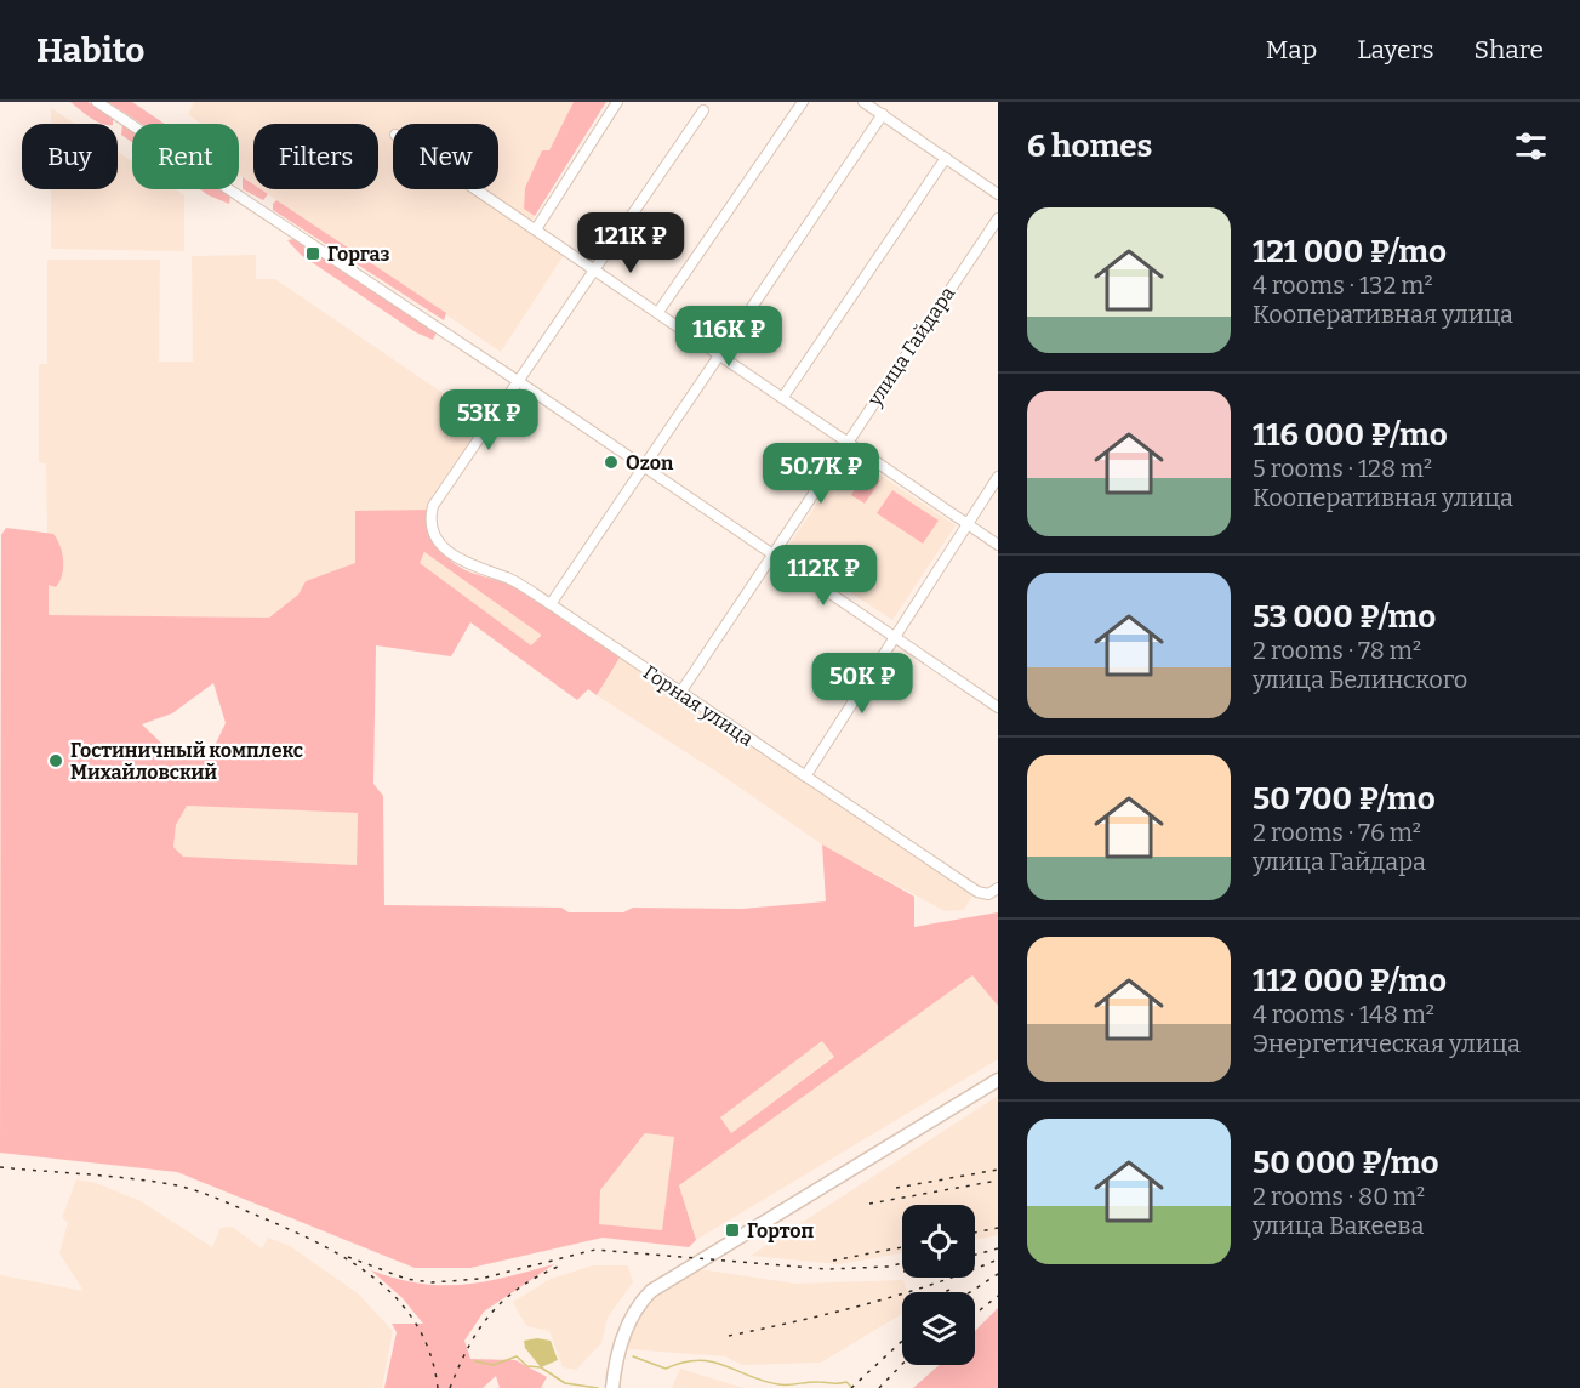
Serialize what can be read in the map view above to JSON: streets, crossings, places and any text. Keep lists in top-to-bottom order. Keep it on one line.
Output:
{"streets":{"street":["улица Гайдара","Горная улица"]},"crossings":[["улица Гайдара","Горная улица"]],"places":{"transit":["Горгаз","Гортоп"],"other":["Ozon","Гостиничный комплекс Михайловский"]},"page":{"header":"Habito","nav":["Map","Layers","Share"],"heading":"6 homes","chip":["Buy","Rent","Filters","New"],"list":[{"name":"121 000 ₽/mo","note":"4 rooms · 132 m² · Кооперативная улица"},{"name":"116 000 ₽/mo","note":"5 rooms · 128 m² · Кооперативная улица"},{"name":"53 000 ₽/mo","note":"2 rooms · 78 m² · улица Белинского"},{"name":"50 700 ₽/mo","note":"2 rooms · 76 m² · улица Гайдара"},{"name":"112 000 ₽/mo","note":"4 rooms · 148 m² · Энергетическая улица"},{"name":"50 000 ₽/mo","note":"2 rooms · 80 m² · улица Вакеева"}],"price":["121K ₽","116K ₽","53K ₽","50.7K ₽","112K ₽","50K ₽"]}}
